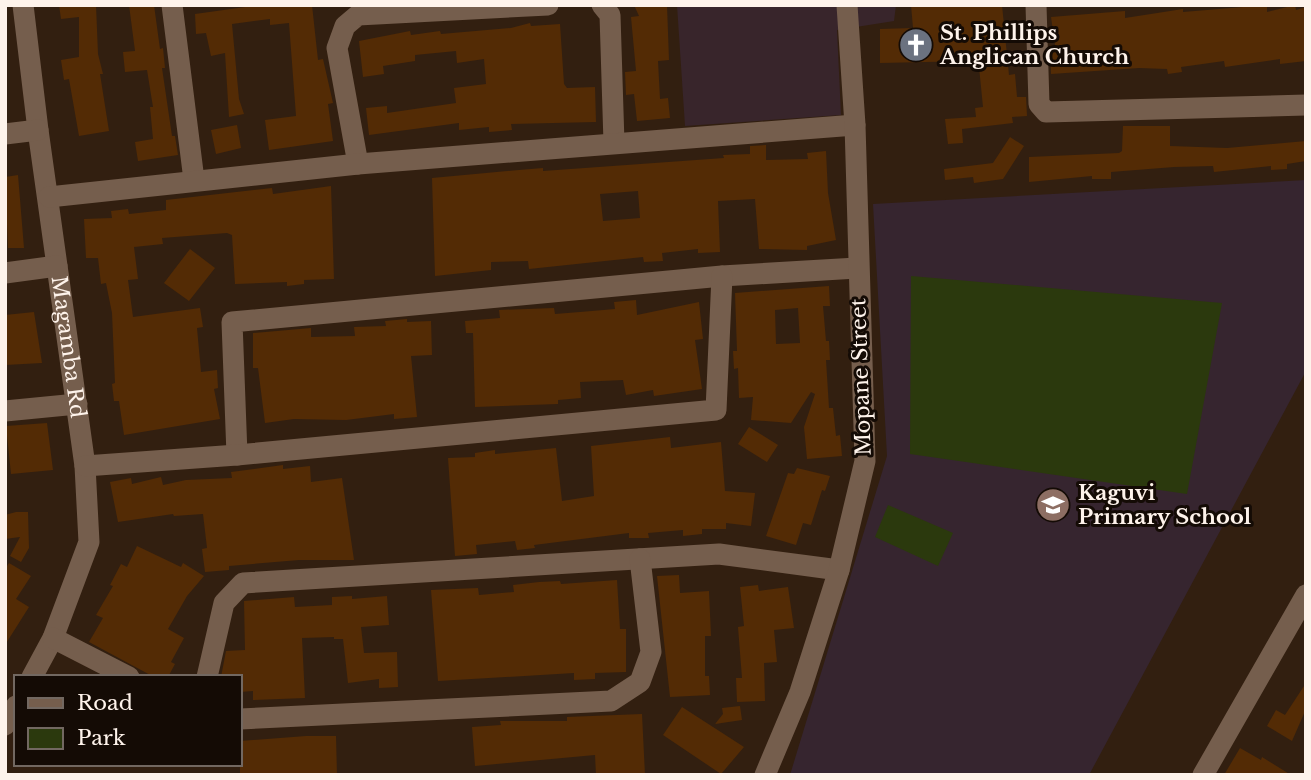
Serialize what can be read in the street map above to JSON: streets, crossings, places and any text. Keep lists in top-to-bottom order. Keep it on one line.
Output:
{"streets":{"street":["Magamba Rd","Mopane Street"]},"places":{"church":["St. Phillips Anglican Church"],"school or university":["Kaguvi Primary School"]},"legend":["Road","Park"]}
